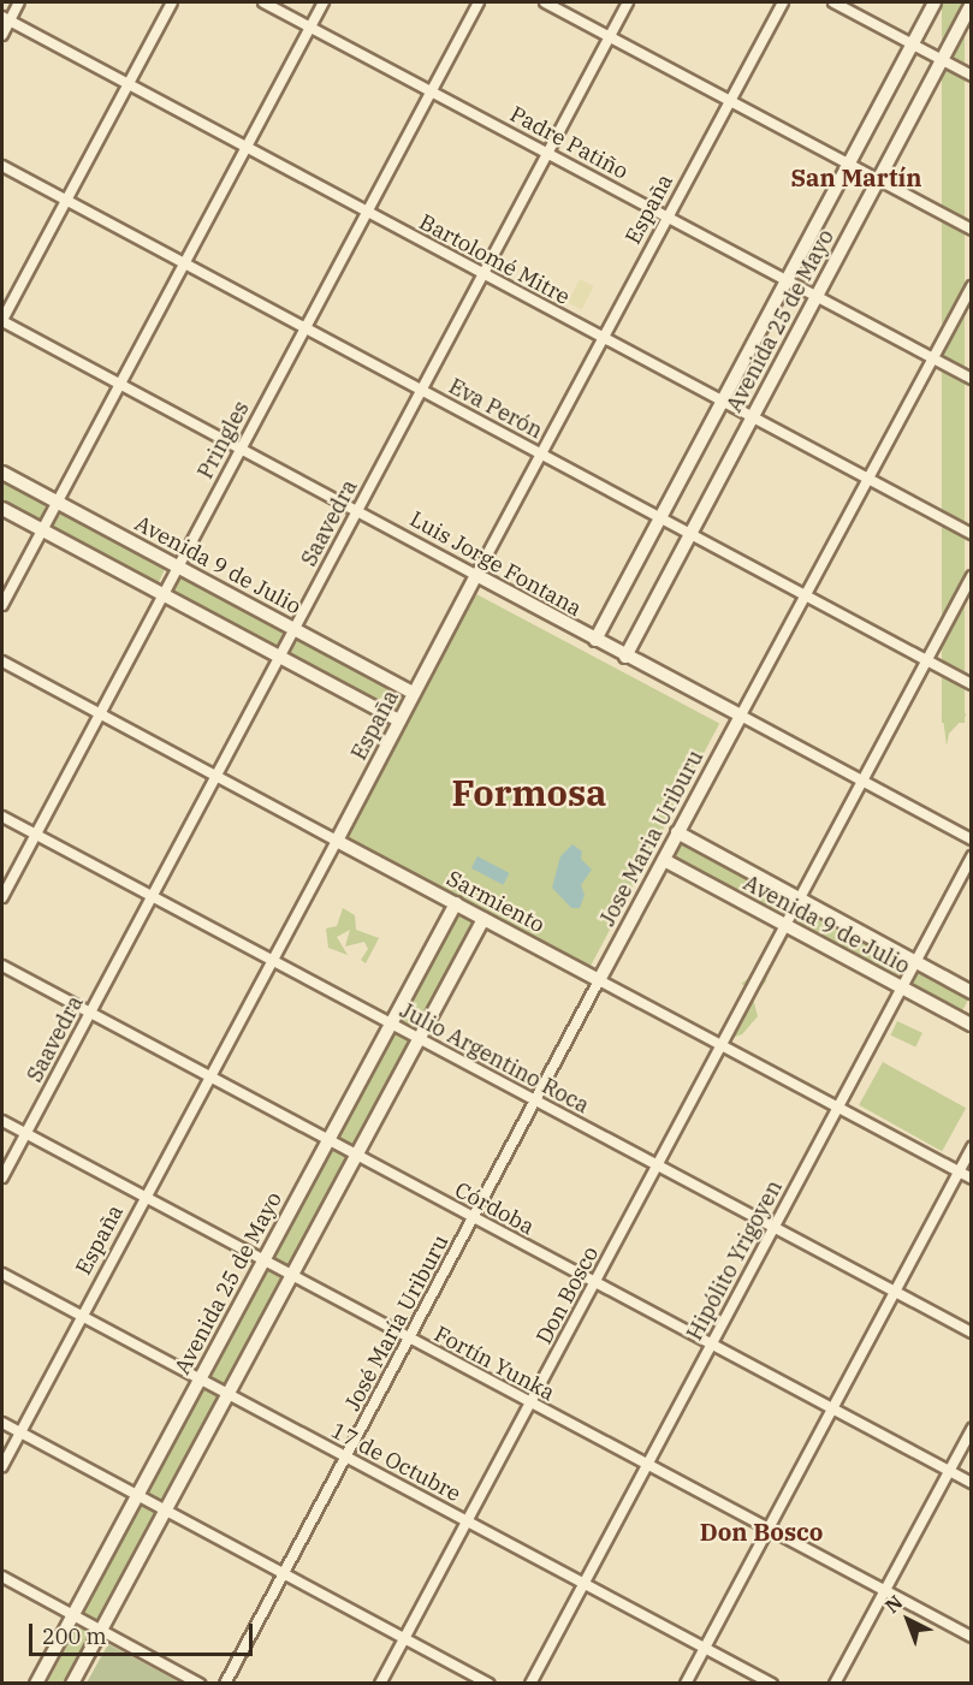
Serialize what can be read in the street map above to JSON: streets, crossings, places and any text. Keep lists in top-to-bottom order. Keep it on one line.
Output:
{"streets":{"main road":["España","Avenida 25 de Mayo","Luis Jorge Fontana","Avenida 9 de Julio","Jose Maria Uriburu","Sarmiento"],"street":["Padre Patiño","Bartolomé Mitre","Eva Perón","Pringles","Saavedra","Julio Argentino Roca","Córdoba","Hipólito Yrigoyen","Don Bosco","José María Uriburu","Fortín Yunka","17 de Octubre"]},"crossings":[["Padre Patiño","España"],["Padre Patiño","Avenida 25 de Mayo"],["Padre Patiño","Pringles"],["Padre Patiño","Saavedra"],["España","Bartolomé Mitre"],["España","Eva Perón"],["España","Luis Jorge Fontana"],["España","Avenida 9 de Julio"],["España","Sarmiento"],["España","Julio Argentino Roca"],["España","Córdoba"],["España","Fortín Yunka"],["España","17 de Octubre"],["Bartolomé Mitre","Avenida 25 de Mayo"],["Bartolomé Mitre","Pringles"],["Bartolomé Mitre","Saavedra"],["Avenida 25 de Mayo","Eva Perón"],["Avenida 25 de Mayo","Luis Jorge Fontana"],["Avenida 25 de Mayo","Sarmiento"],["Avenida 25 de Mayo","Julio Argentino Roca"],["Avenida 25 de Mayo","Córdoba"],["Avenida 25 de Mayo","Fortín Yunka"],["Avenida 25 de Mayo","17 de Octubre"],["Eva Perón","Pringles"],["Eva Perón","Saavedra"],["Eva Perón","Don Bosco"],["Pringles","Luis Jorge Fontana"],["Pringles","Avenida 9 de Julio"],["Pringles","Sarmiento"],["Pringles","Julio Argentino Roca"],["Saavedra","Luis Jorge Fontana"],["Saavedra","Avenida 9 de Julio"],["Saavedra","Sarmiento"],["Saavedra","Julio Argentino Roca"],["Saavedra","Córdoba"],["Saavedra","Fortín Yunka"],["Luis Jorge Fontana","Jose Maria Uriburu"],["Luis Jorge Fontana","Don Bosco"],["Avenida 9 de Julio","Jose Maria Uriburu"],["Avenida 9 de Julio","Hipólito Yrigoyen"],["Avenida 9 de Julio","Don Bosco"],["Jose Maria Uriburu","Sarmiento"],["Jose Maria Uriburu","José María Uriburu"],["Sarmiento","Hipólito Yrigoyen"],["Sarmiento","Don Bosco"],["Sarmiento","José María Uriburu"],["Julio Argentino Roca","Hipólito Yrigoyen"],["Julio Argentino Roca","Don Bosco"],["Julio Argentino Roca","José María Uriburu"],["Córdoba","Hipólito Yrigoyen"],["Córdoba","Don Bosco"],["Córdoba","José María Uriburu"],["Hipólito Yrigoyen","Fortín Yunka"],["Hipólito Yrigoyen","17 de Octubre"],["Don Bosco","Fortín Yunka"],["Don Bosco","17 de Octubre"],["José María Uriburu","Fortín Yunka"],["José María Uriburu","17 de Octubre"]],"districts":["San Martín","Formosa","Don Bosco"],"scale_bar":"200 m","north":"top left"}
